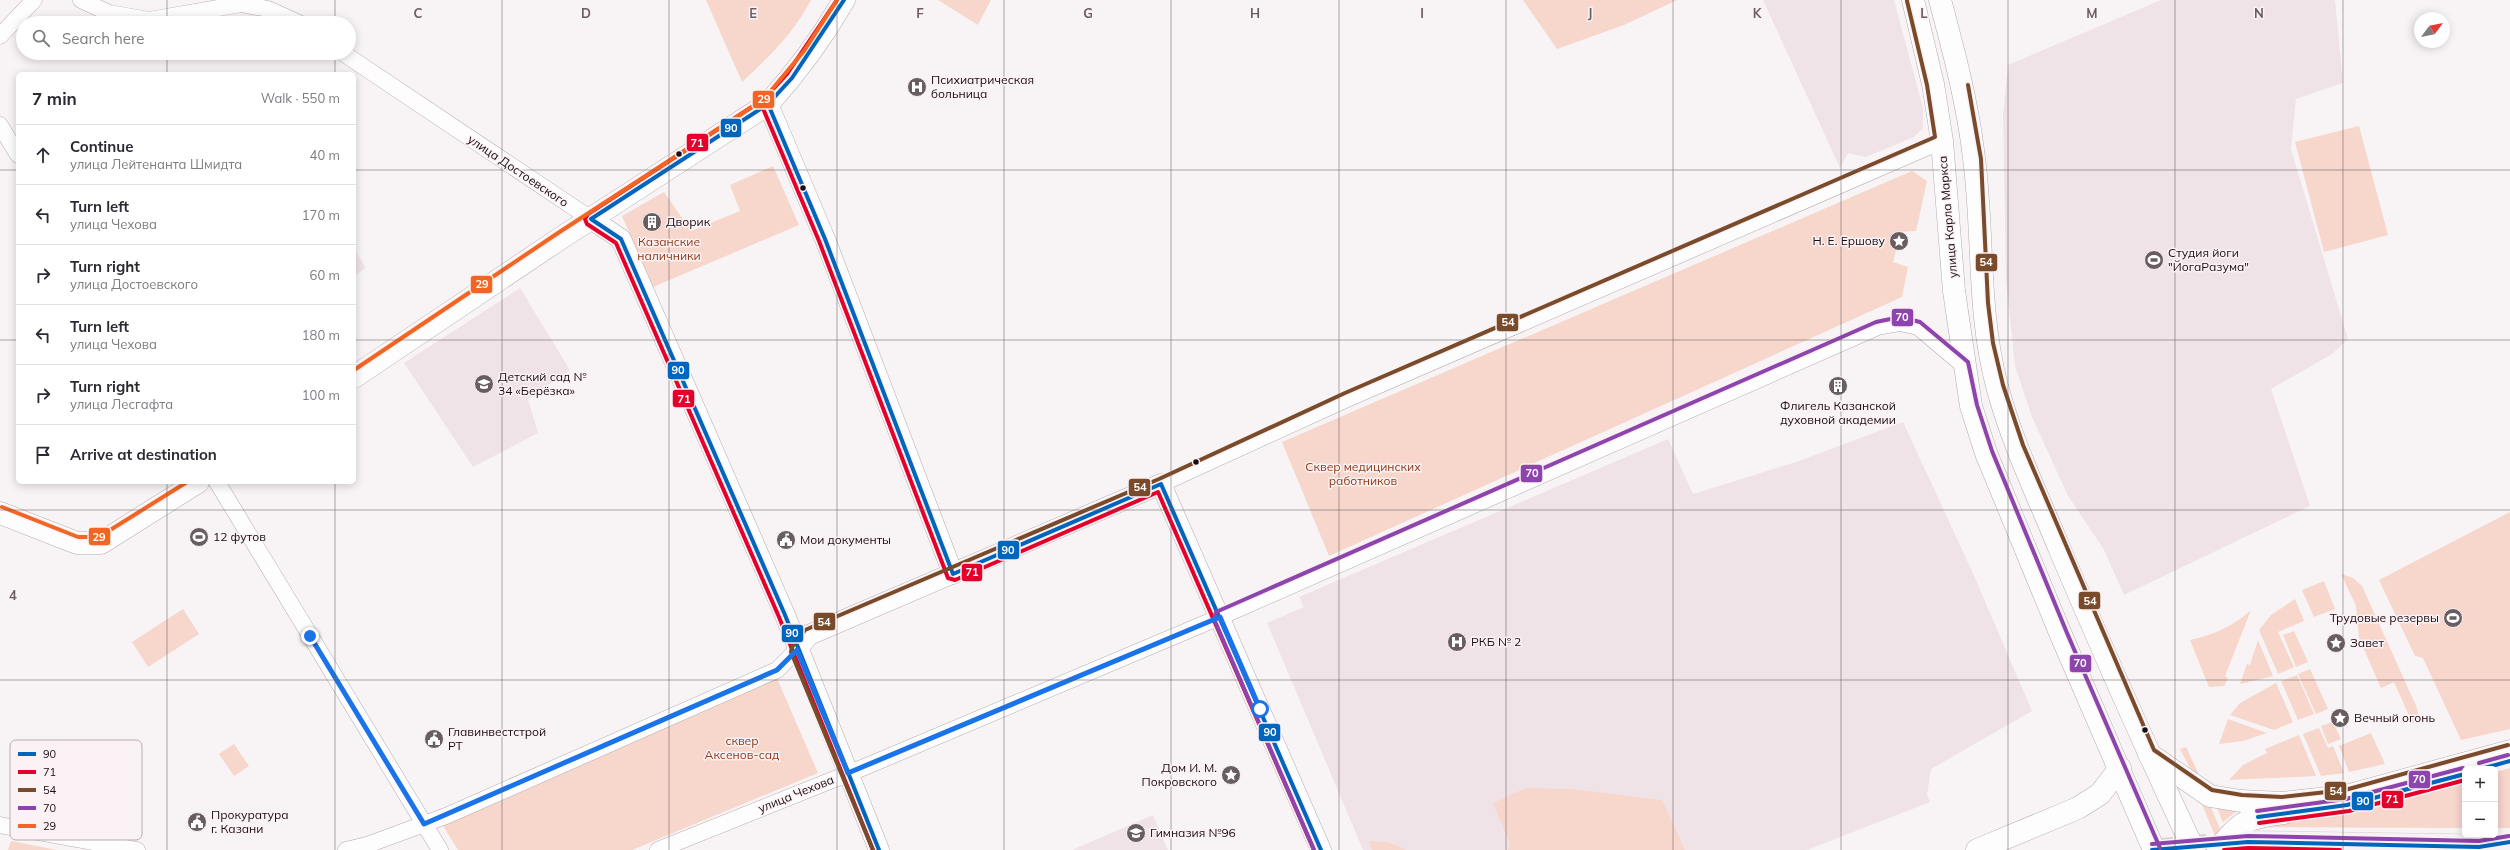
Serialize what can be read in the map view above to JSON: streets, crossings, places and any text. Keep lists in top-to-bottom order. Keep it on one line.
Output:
{"streets":{"main road":["улица Карла Маркса"],"street":["улица Достоевского","улица Чехова"]},"crossings":[["улица Достоевского","улица Чехова"],["улица Карла Маркса","улица Чехова"]],"parks":["Казанские наличники","Сквер медицинских работников","сквер Аксенов-сад"],"places":{"hospital":["Психиатрическая больница","РКБ № 2"],"building":["Дворик","Флигель Казанской духовной академии"],"place":["Н. Е. Ершову","Завет","Вечный огонь","Дом И. М. Покровского"],"sports":["Студия йоги \"ЙогаРазума\"","12 футов","Трудовые резервы"],"school or university":["Детский сад № 34 «Берёзка»","Гимназия №96"],"public building":["Мои документы","Главинвестстрой РТ","Прокуратура г. Казани"]},"lines":["transit line 90","transit line 71","transit line 29","transit line 54","transit line 70"],"legend":["90","71","54","70","29"],"north":"top right","page":{"search":"Search here","heading":["7 min","Walk · 550 m"],"list":[["Continue","улица Лейтенанта Шмидта","40 m"],["Turn left","улица Чехова","170 m"],["Turn right","улица Достоевского","60 m"],["Turn left","улица Чехова","180 m"],["Turn right","улица Лесгафта","100 m"],"Arrive at destination"],"map_buttons":["+","−"]},"grid":{"columns":["C","D","E","F","G","H","I","J","K","L","M","N"],"rows":["4"]}}
